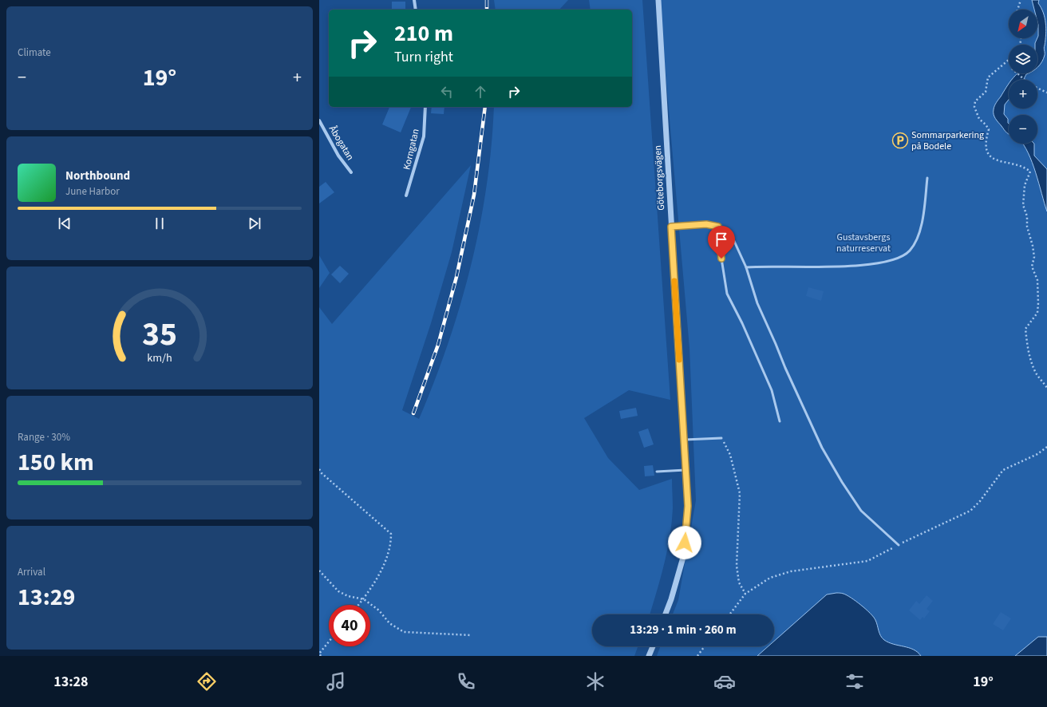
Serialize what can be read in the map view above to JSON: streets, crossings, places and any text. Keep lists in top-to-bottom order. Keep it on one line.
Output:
{"streets":{"street":["Åbogatan","Korngatan","Göteborgsvägen"]},"parks":["Gustavsbergs naturreservat"],"places":{"parking":["Sommarparkering på Bodele"]},"north":"bottom left","page":{"tile":["Climate",["Range · 30%","150 km"],["Arrival","13:29"]],"map_buttons":["+","−"],"turn":["210 m","Turn right"],"heat":["−","19°","+"],"song":["Northbound","June Harbor"],"limit":"40","trip":"13:29 · 1 min · 260 m","tabs":["13:28","19°"],"gauge":["35","km/h"]}}
